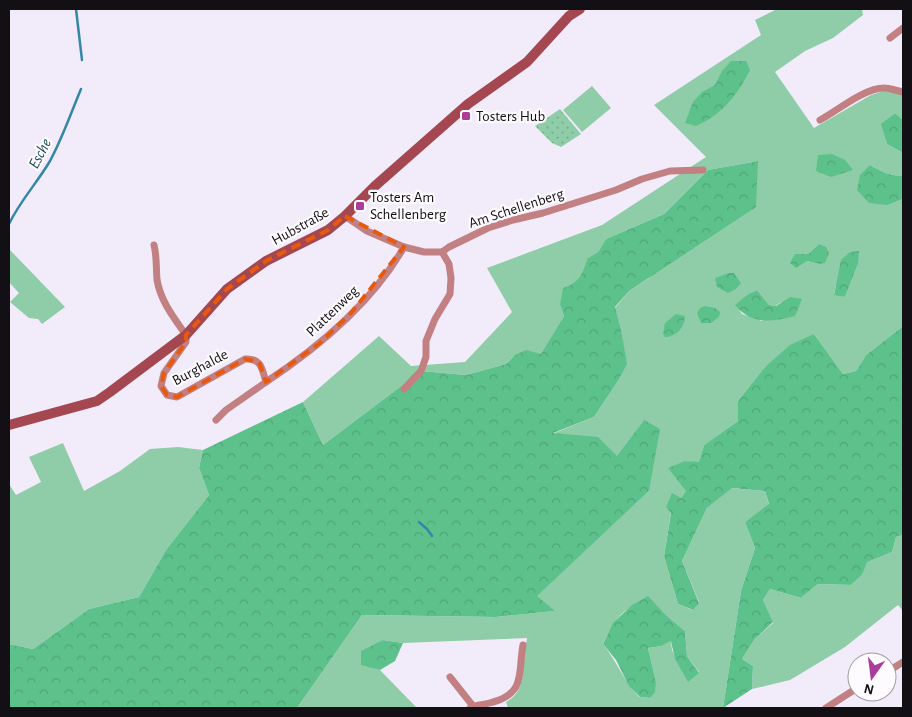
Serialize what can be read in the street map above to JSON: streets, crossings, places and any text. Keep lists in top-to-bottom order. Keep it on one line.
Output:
{"streets":{"street":["Am Schellenberg","Hubstraße","Plattenweg","Burghalde"]},"crossings":[["Hubstraße","Burghalde"],["Plattenweg","Burghalde"]],"water":["Esche"],"places":{"transit":["Tosters Hub","Tosters Am Schellenberg"]},"north":"bottom"}
